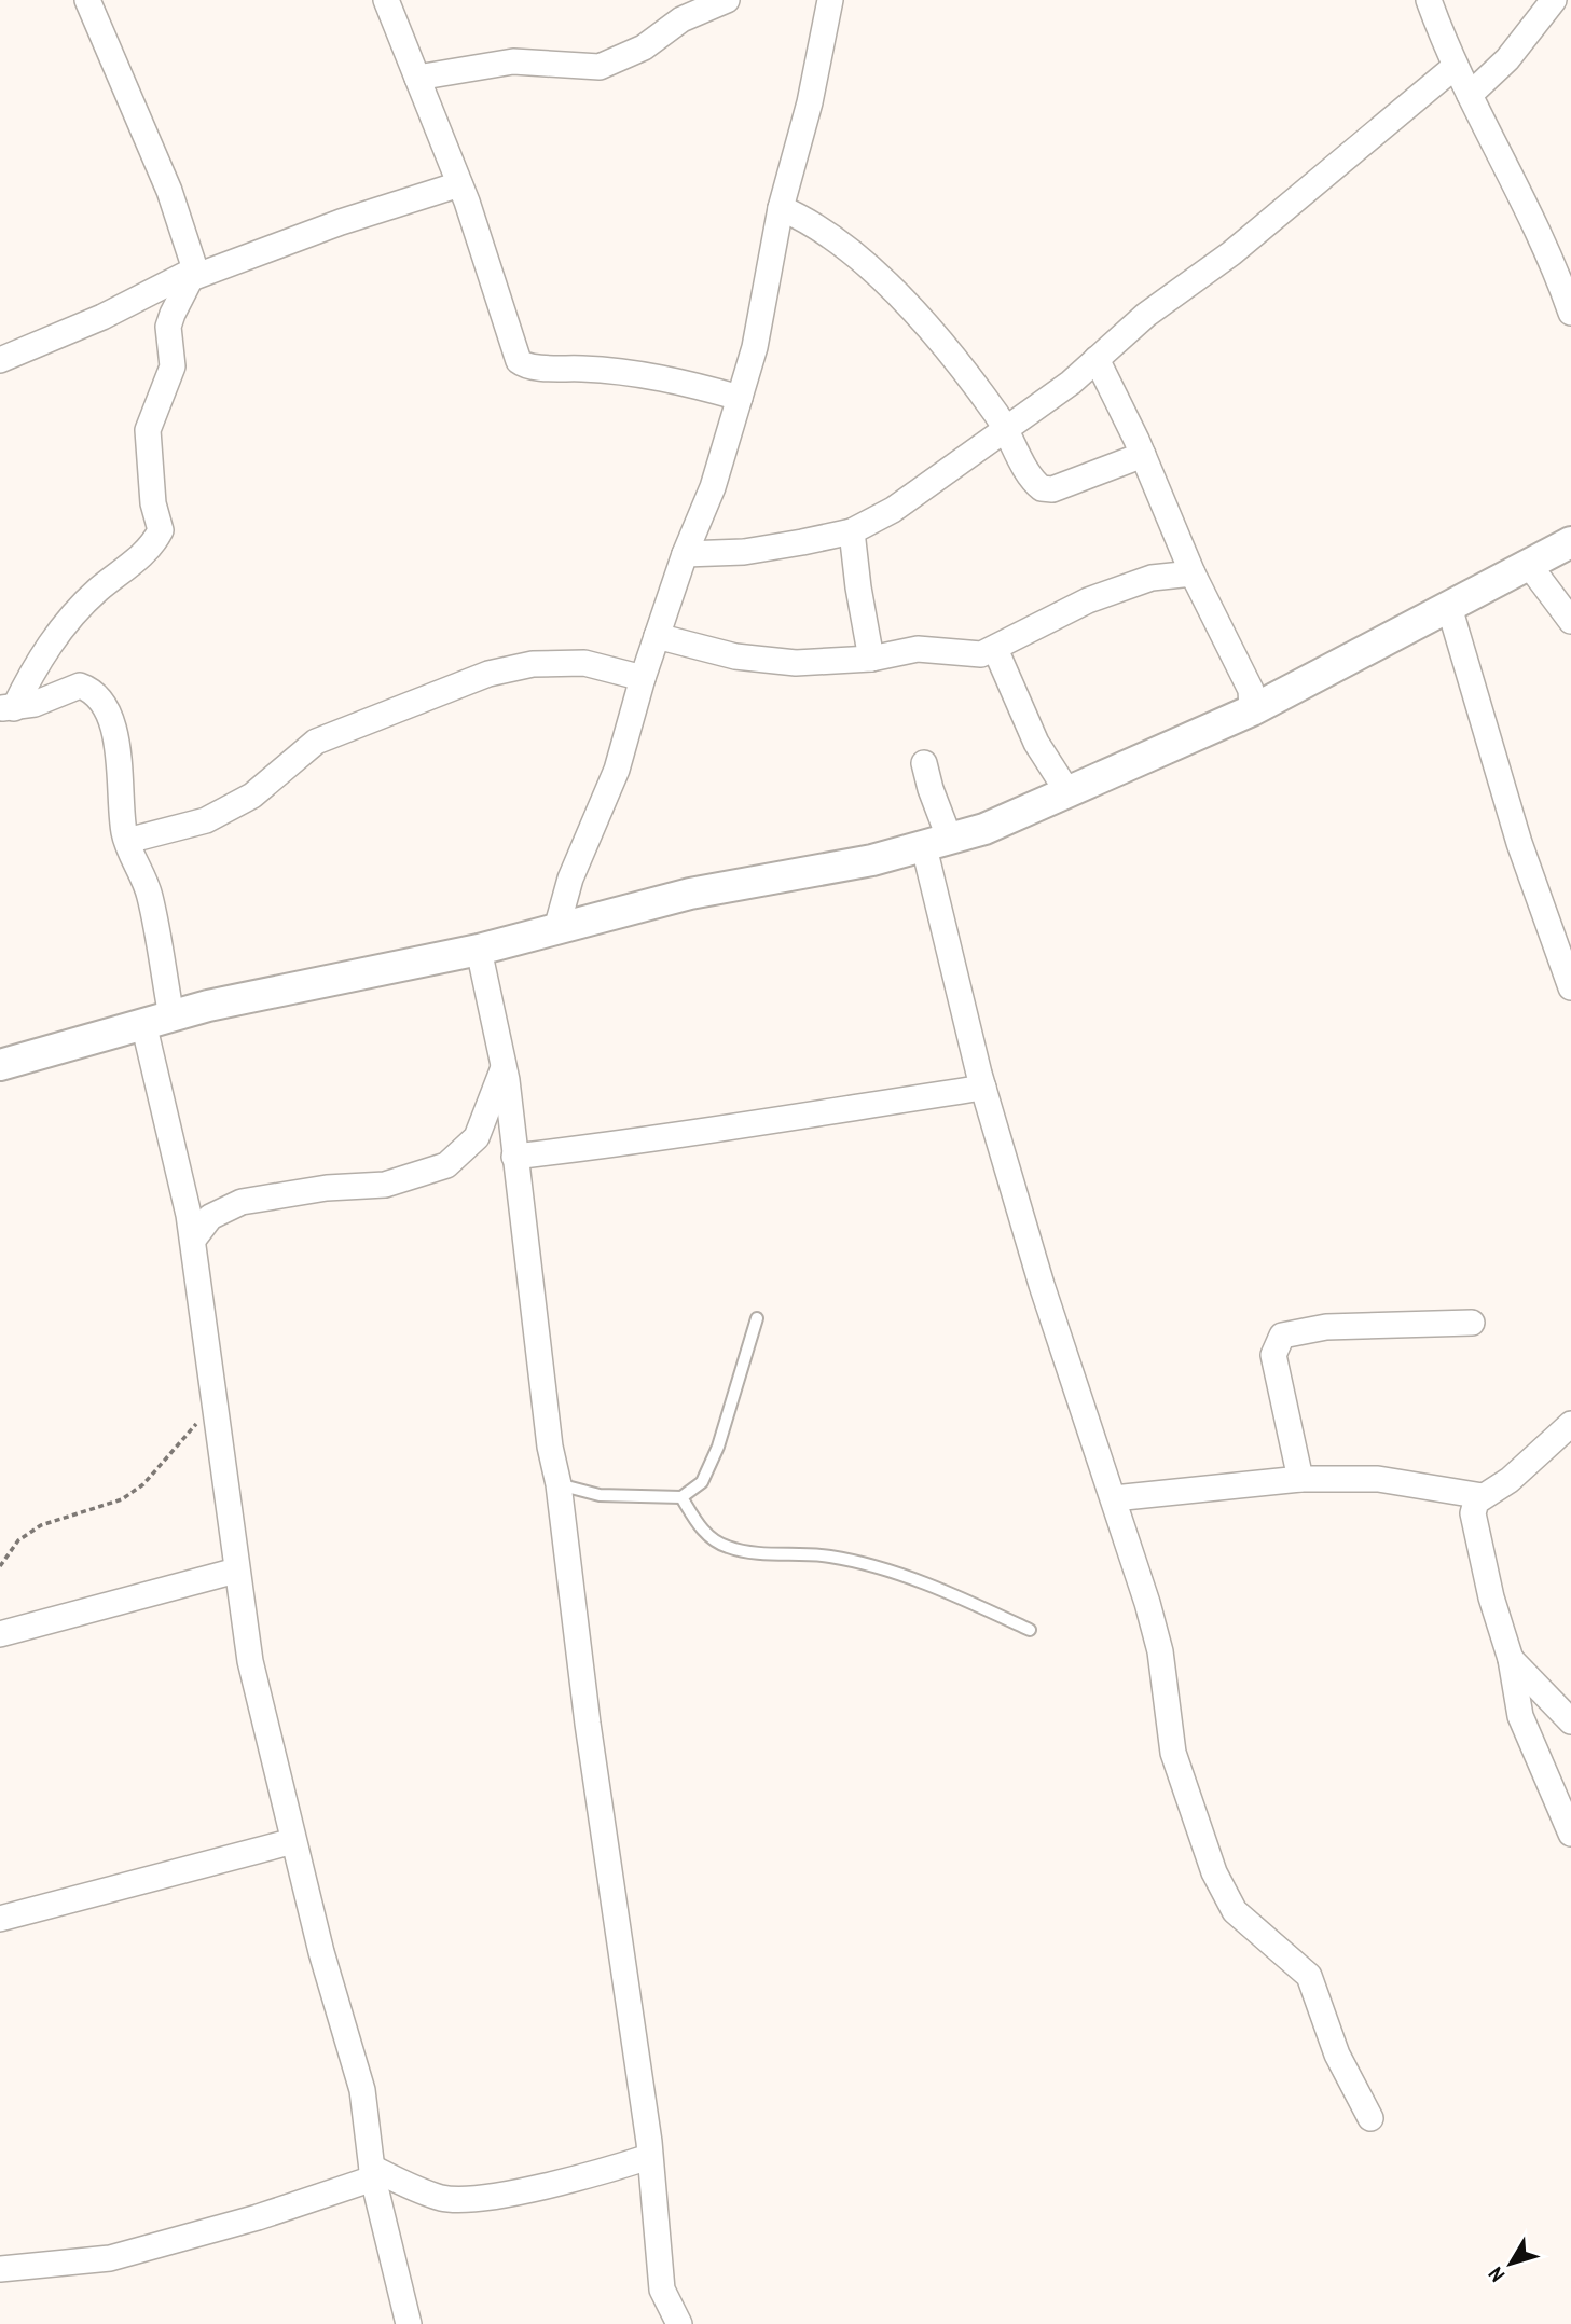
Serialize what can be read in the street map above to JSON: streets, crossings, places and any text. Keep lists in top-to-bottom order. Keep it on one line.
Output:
{"north":"bottom left"}
